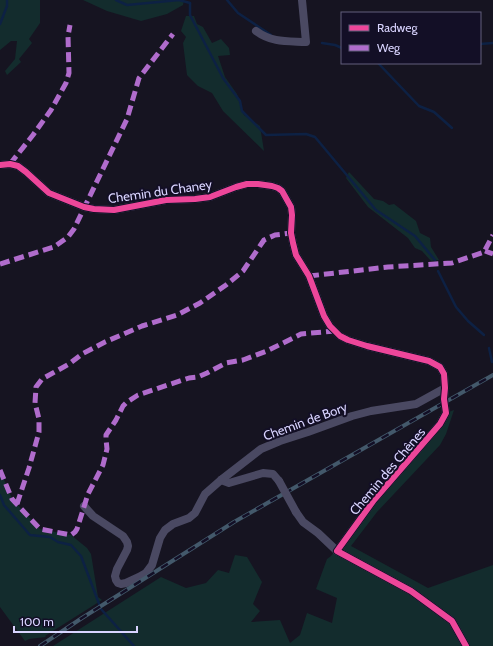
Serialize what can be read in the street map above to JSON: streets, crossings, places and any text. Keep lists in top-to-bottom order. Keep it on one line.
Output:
{"streets":{"street":["Chemin du Chaney","Chemin de Bory","Chemin des Chênes"]},"crossings":[["Chemin du Chaney","Chemin de Bory"],["Chemin du Chaney","Chemin des Chênes"],["Chemin de Bory","Chemin des Chênes"]],"legend":["Radweg","Weg"],"scale_bar":"100 m"}
